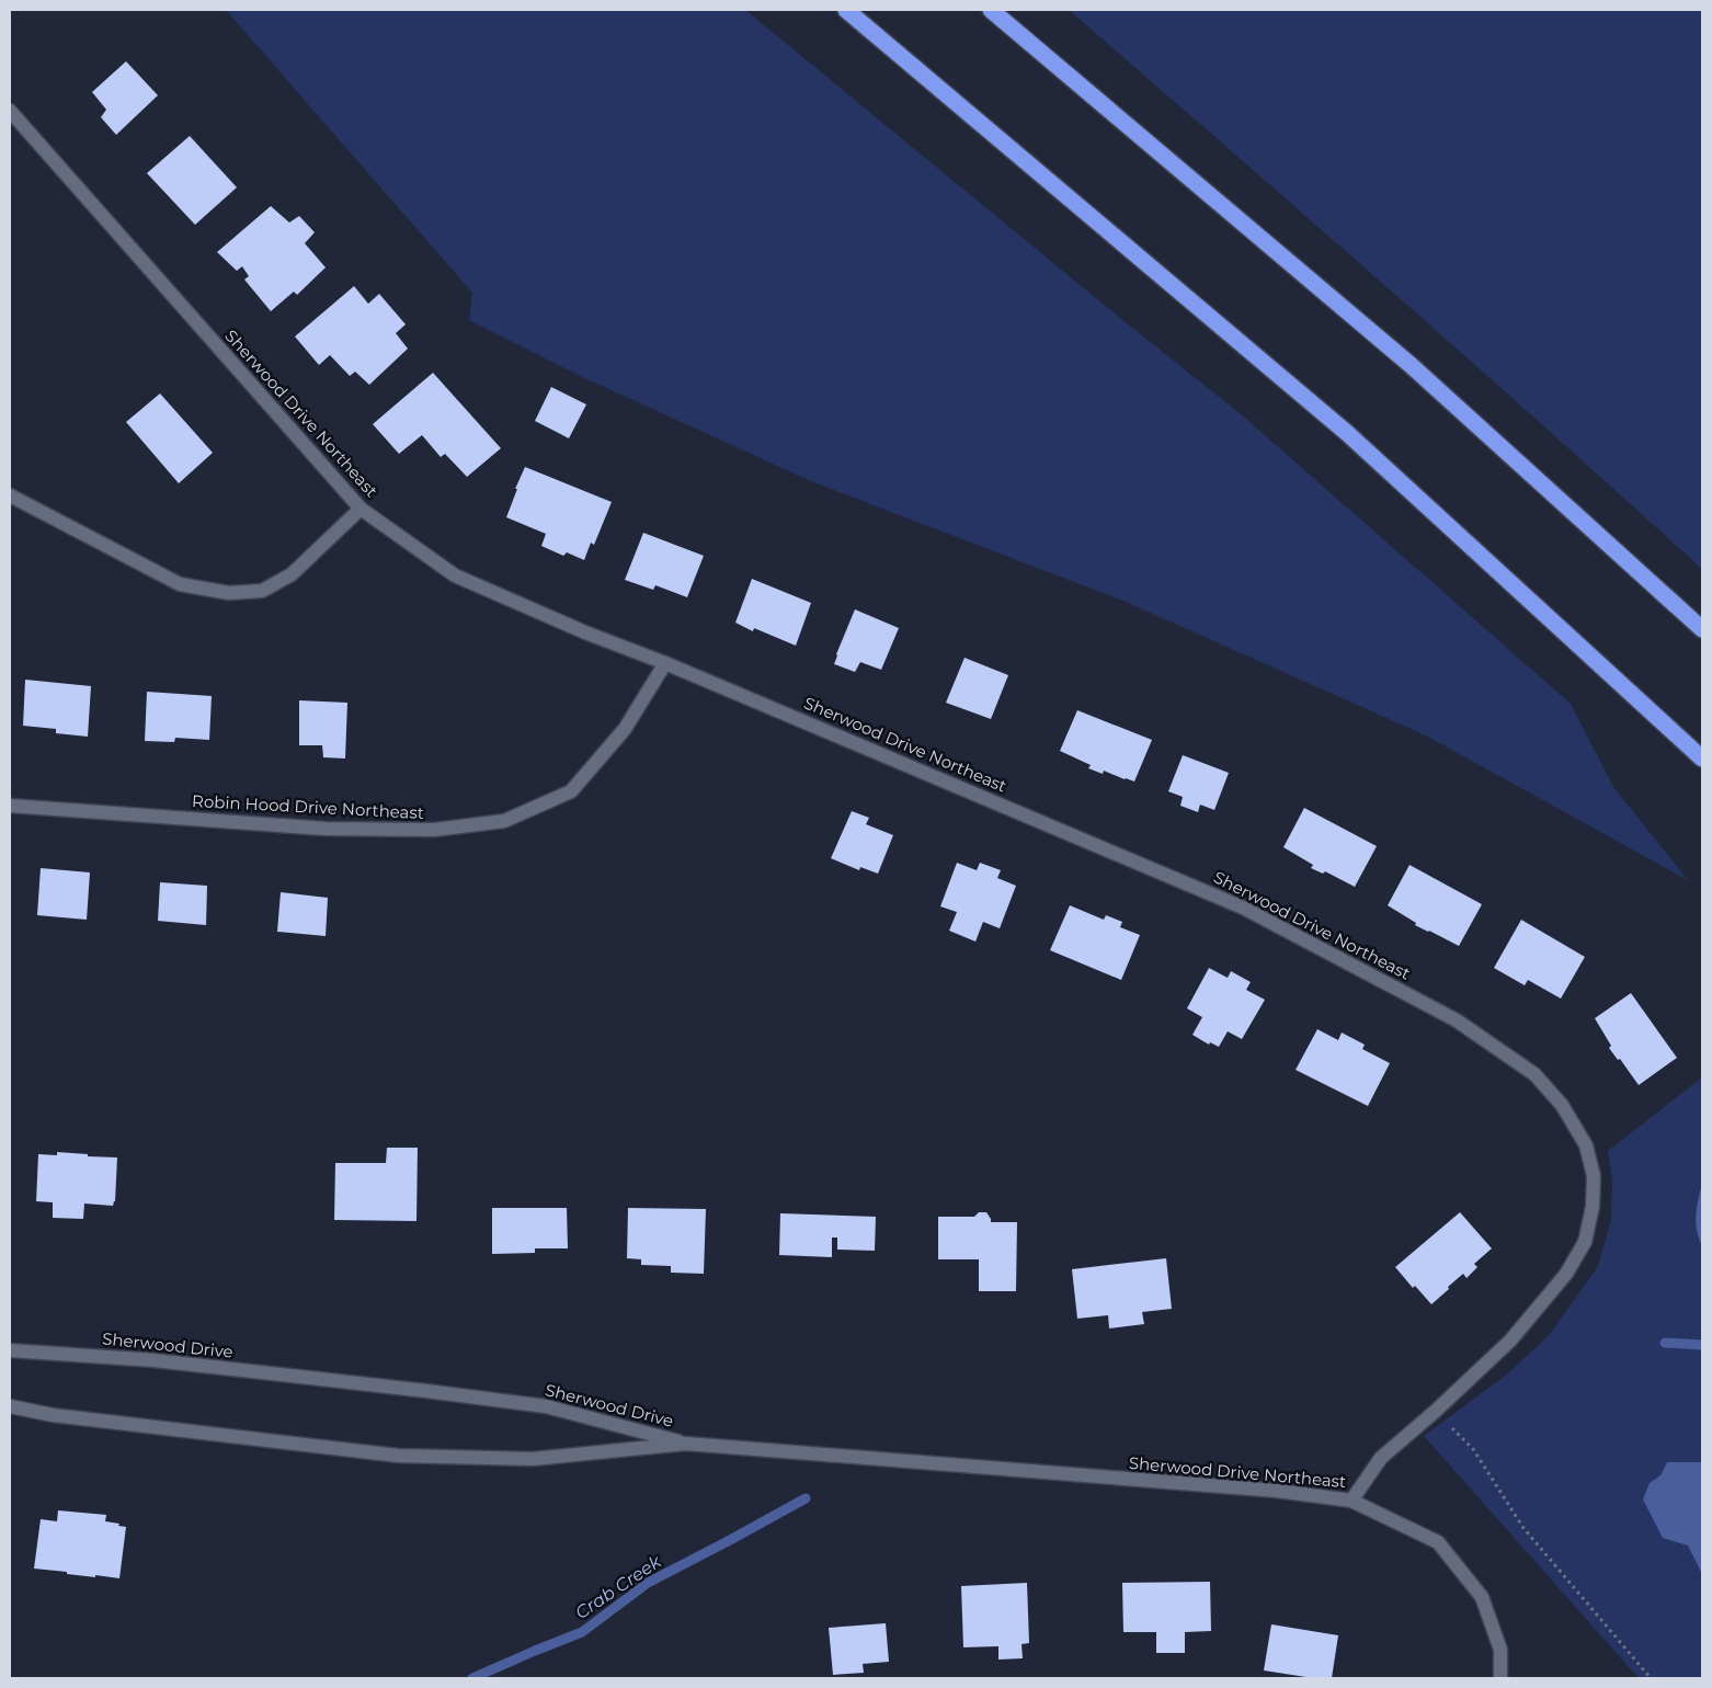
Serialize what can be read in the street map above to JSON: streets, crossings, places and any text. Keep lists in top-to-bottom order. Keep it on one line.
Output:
{"streets":{"street":["Sherwood Drive Northeast","Robin Hood Drive Northeast","Sherwood Drive"]},"crossings":[["Sherwood Drive Northeast","Robin Hood Drive Northeast"],["Sherwood Drive Northeast","Sherwood Drive"]],"water":["Crab Creek"]}
